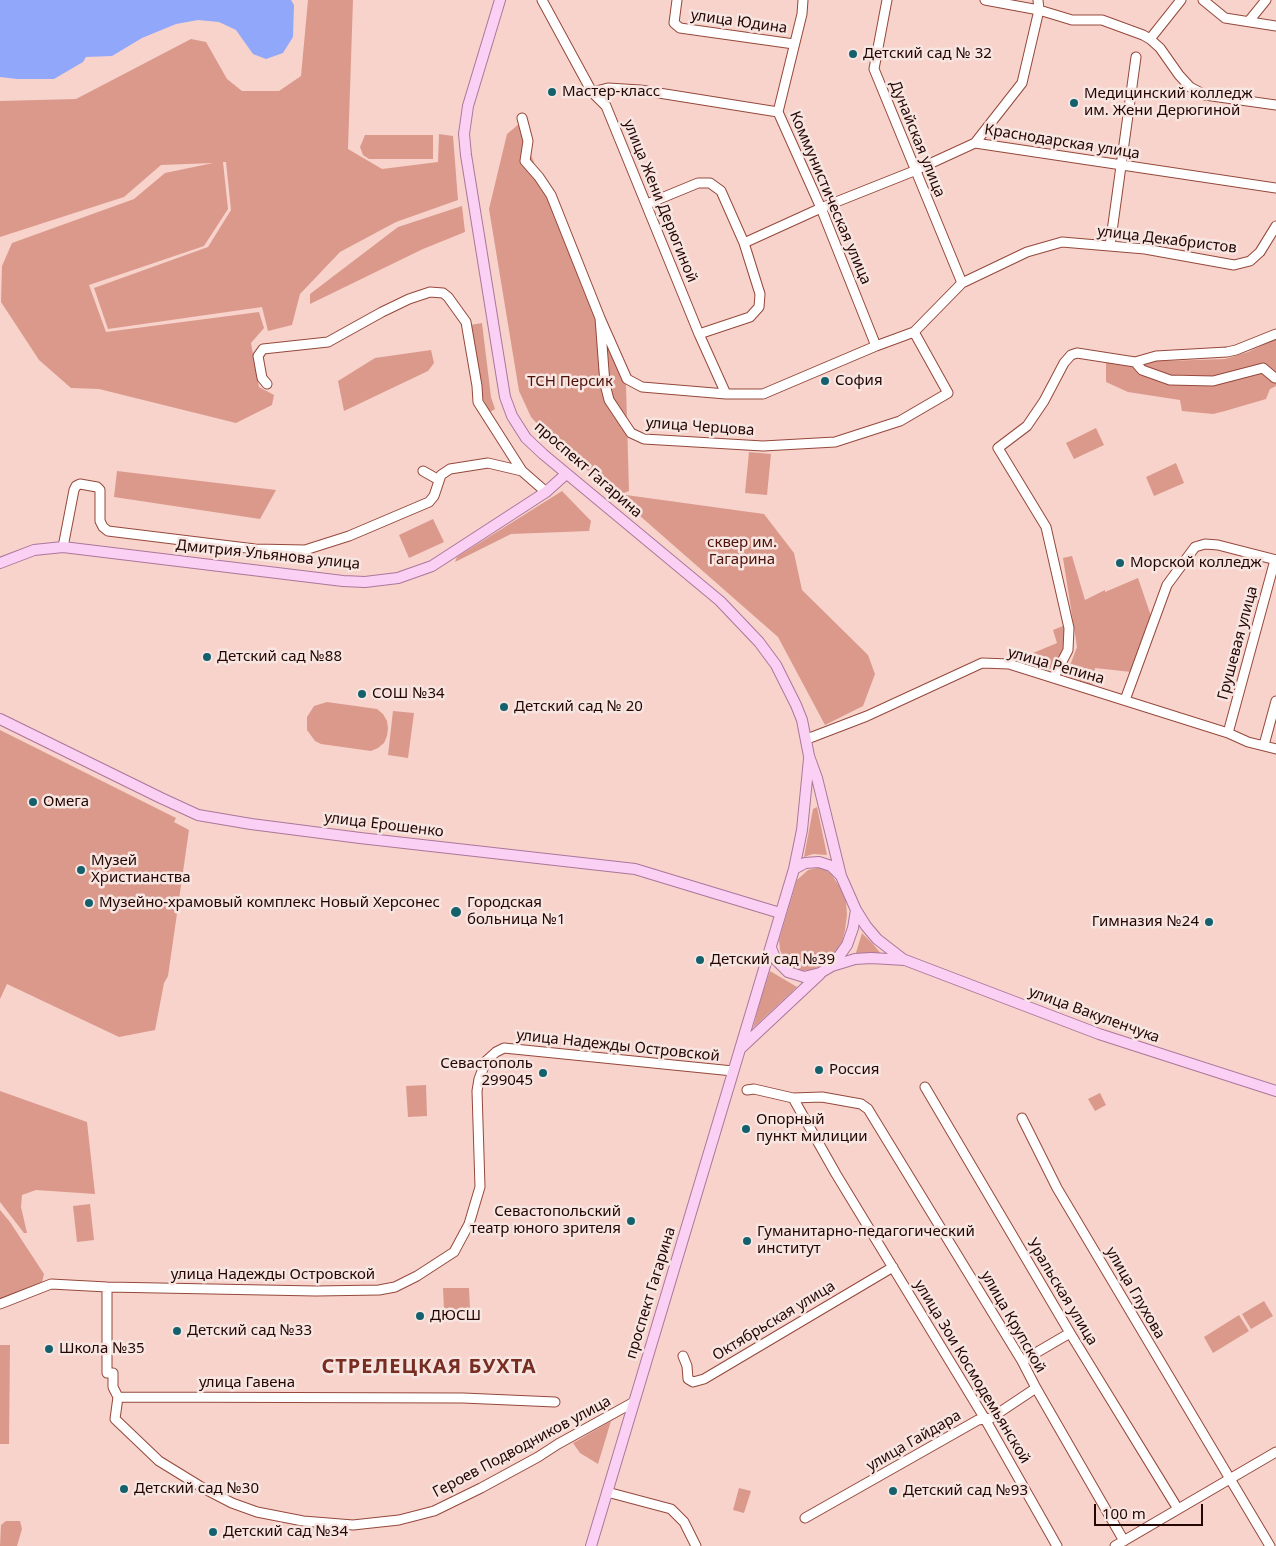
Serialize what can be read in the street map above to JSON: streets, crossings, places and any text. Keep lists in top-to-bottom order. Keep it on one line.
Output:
{"streets":{"main road":["проспект Гагарина","Дмитрия Ульянова улица","улица Ерошенко","улица Вакуленчука"],"street":["улица Юдина","Дунайская улица","Краснодарская улица","Коммунистическая улица","улица Жени Дерюгиной","улица Декабристов","улица Черцова","Грушевая улица","улица Репина","улица Надежды Островской","Уральская улица","улица Глухова","Октябрьская улица","улица Крупской","улица Зои Космодемьянской","улица Гавена","улица Гайдара","Героев Подводников улица"]},"crossings":[["улица Юдина","Коммунистическая улица"],["Дунайская улица","Краснодарская улица"],["Дунайская улица","улица Декабристов"],["Краснодарская улица","Коммунистическая улица"],["Коммунистическая улица","улица Декабристов"],["улица Жени Дерюгиной","улица Декабристов"],["улица Декабристов","улица Черцова"],["проспект Гагарина","Дмитрия Ульянова улица"],["проспект Гагарина","улица Репина"],["проспект Гагарина","улица Ерошенко"],["проспект Гагарина","улица Вакуленчука"],["проспект Гагарина","улица Надежды Островской"],["проспект Гагарина","Героев Подводников улица"],["Грушевая улица","улица Репина"],["улица Ерошенко","улица Вакуленчука"],["улица Надежды Островской","Героев Подводников улица"],["Октябрьская улица","улица Зои Космодемьянской"],["улица Крупской","улица Зои Космодемьянской"],["улица Крупской","улица Гайдара"],["улица Зои Космодемьянской","улица Гайдара"],["улица Гавена","Героев Подводников улица"]],"districts":["СТРЕЛЕЦКАЯ БУХТА"],"parks":["ТСН Персик","сквер им. Гагарина"],"places":["Детский сад № 32","Мастер-класс","Медицинский колледж им. Жени Дерюгиной","София","Морской колледж","Детский сад №88","СОШ №34","Детский сад № 20","Омега","Музей Христианства","Музейно-храмовый комплекс Новый Херсонес","Городская больница №1","Гимназия №24","Детский сад №39","Россия","Севастополь 299045","Опорный пункт милиции","Севастопольский театр юного зрителя","Гуманитарно-педагогический институт","ДЮСШ","Детский сад №33","Школа №35","Детский сад №30","Детский сад №93","Детский сад №34"],"scale_bar":"100 m"}
